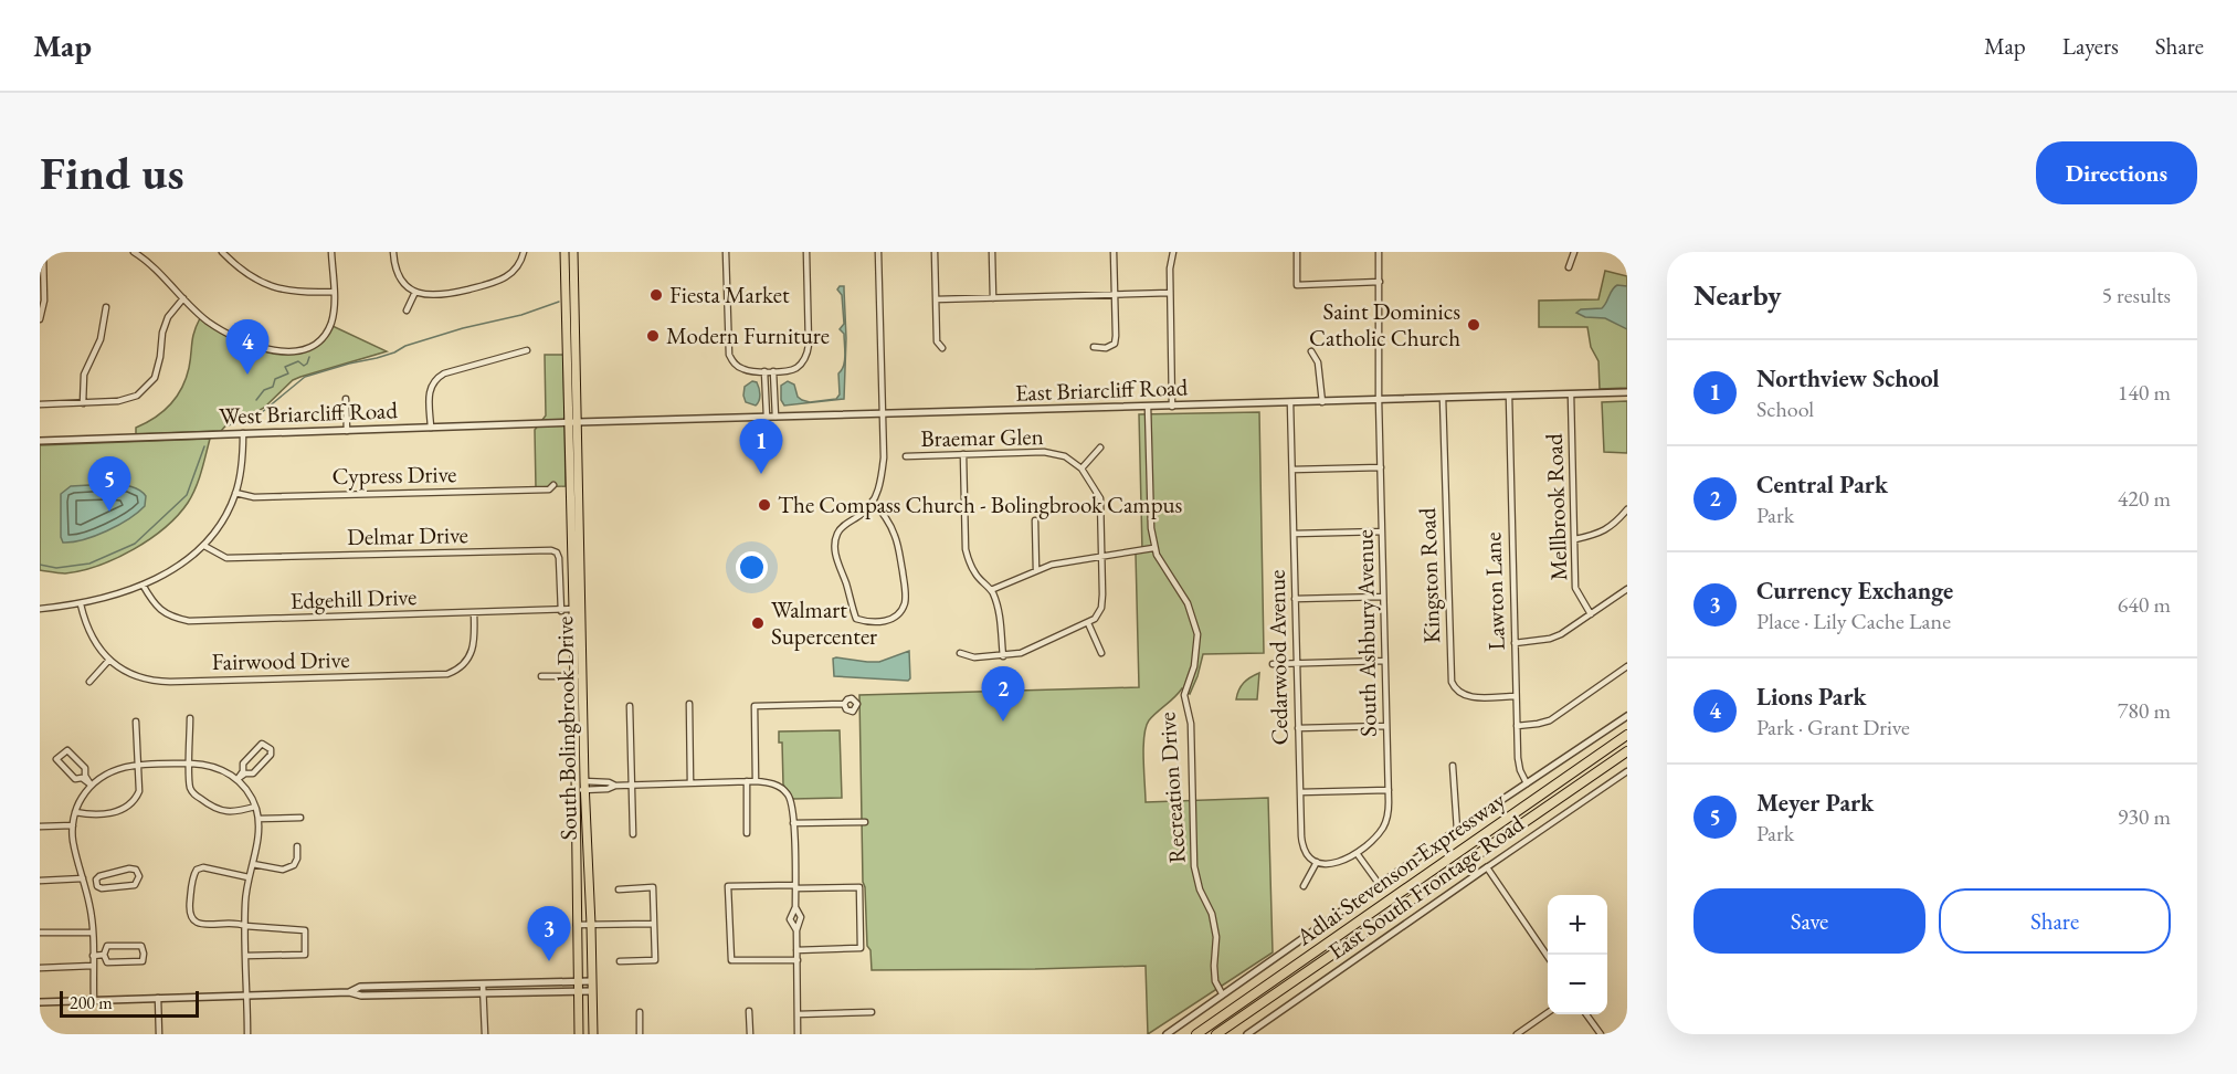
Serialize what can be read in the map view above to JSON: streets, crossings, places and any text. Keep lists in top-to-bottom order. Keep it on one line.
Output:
{"streets":{"highway":["Adlai Stevenson Expressway"],"main road":["South Bolingbrook Drive"],"street":["East Briarcliff Road","West Briarcliff Road","Braemar Glen","Cypress Drive","Mellbrook Road","Delmar Drive","Kingston Road","Lawton Lane","Edgehill Drive","South Ashbury Avenue","Cedarwood Avenue","Fairwood Drive","Recreation Drive","East South Frontage Road"]},"crossings":[["East Briarcliff Road","West Briarcliff Road"],["East Briarcliff Road","Mellbrook Road"],["East Briarcliff Road","Kingston Road"],["East Briarcliff Road","Lawton Lane"],["East Briarcliff Road","South Ashbury Avenue"],["East Briarcliff Road","Cedarwood Avenue"],["East Briarcliff Road","South Bolingbrook Drive"],["West Briarcliff Road","South Bolingbrook Drive"],["Delmar Drive","Edgehill Drive"],["Kingston Road","Lawton Lane"],["Edgehill Drive","Fairwood Drive"],["Edgehill Drive","South Bolingbrook Drive"]],"places":["Fiesta Market","Saint Dominics Catholic Church","Modern Furniture","The Compass Church - Bolingbrook Campus","Walmart Supercenter"],"scale_bar":"200 m","page":{"header":"Map","nav":["Map","Layers","Share"],"buttons":["Directions",["Save","Share"]],"title":"Find us","heading":["Nearby","5 results"],"pins":["4","1","5","2","3"],"list":[{"mark":"1","name":"Northview School","note":"School","value":"140 m"},{"mark":"2","name":"Central Park","note":"Park","value":"420 m"},{"mark":"3","name":"Currency Exchange","note":"Place · Lily Cache Lane","value":"640 m"},{"mark":"4","name":"Lions Park","note":"Park · Grant Drive","value":"780 m"},{"mark":"5","name":"Meyer Park","note":"Park","value":"930 m"}],"map_buttons":["+","−"],"scale":"200 m"}}
